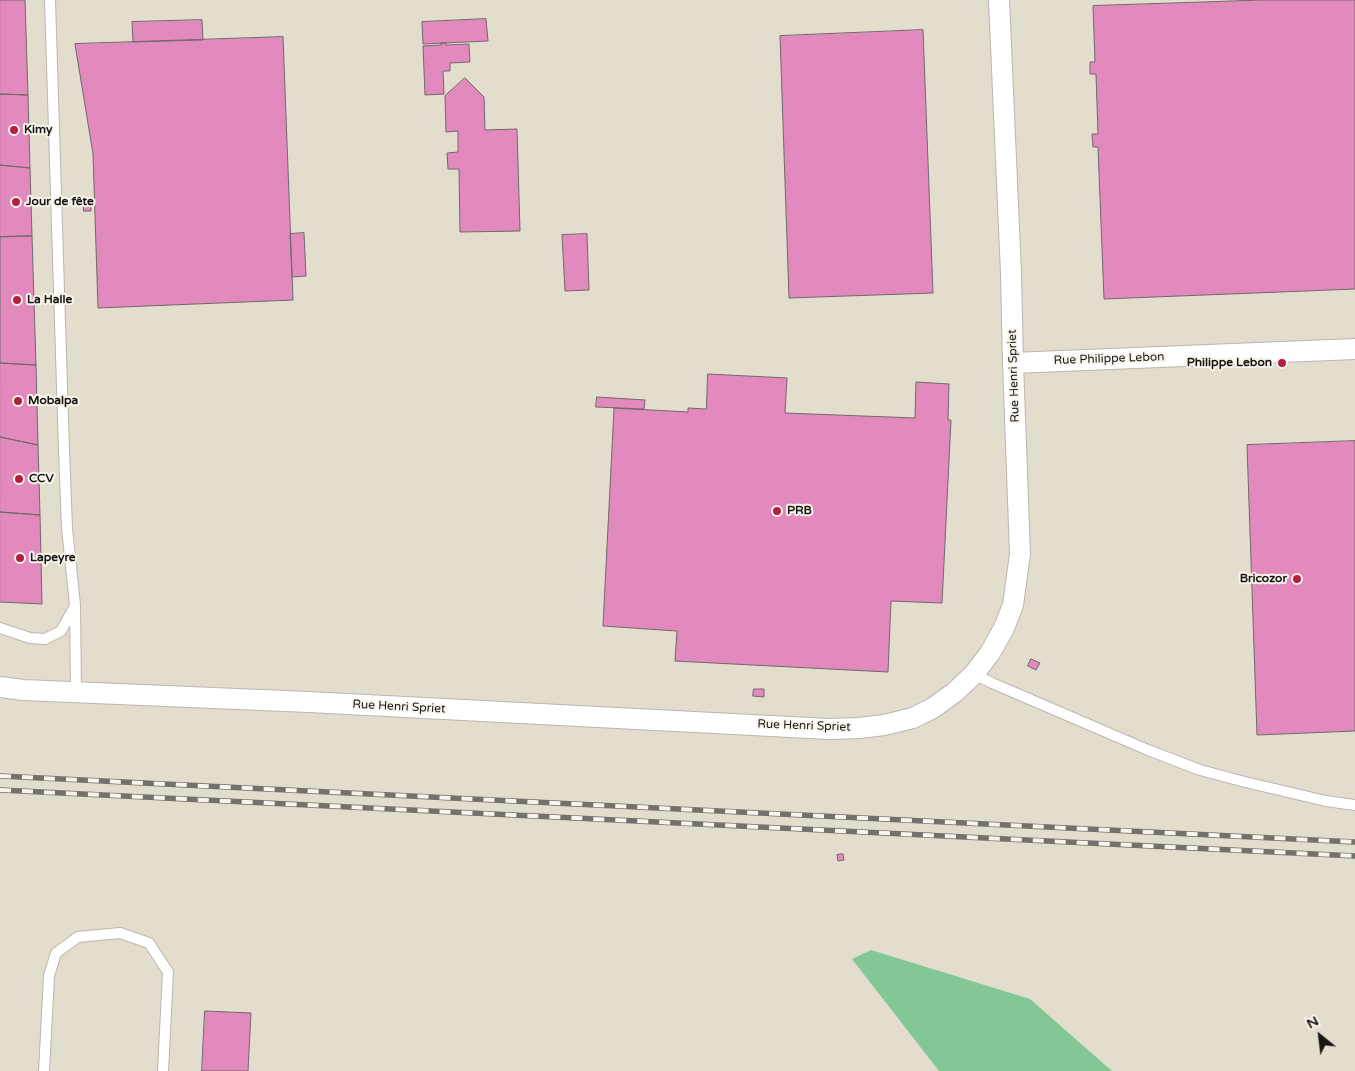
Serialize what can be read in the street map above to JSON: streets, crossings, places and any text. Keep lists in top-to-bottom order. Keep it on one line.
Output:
{"streets":{"street":["Rue Philippe Lebon","Rue Henri Spriet"]},"crossings":[["Rue Philippe Lebon","Rue Henri Spriet"]],"places":["Kimy","Jour de fête","La Halle","Philippe Lebon","Mobalpa","CCV","PRB","Lapeyre","Bricozor"],"north":"top left"}
